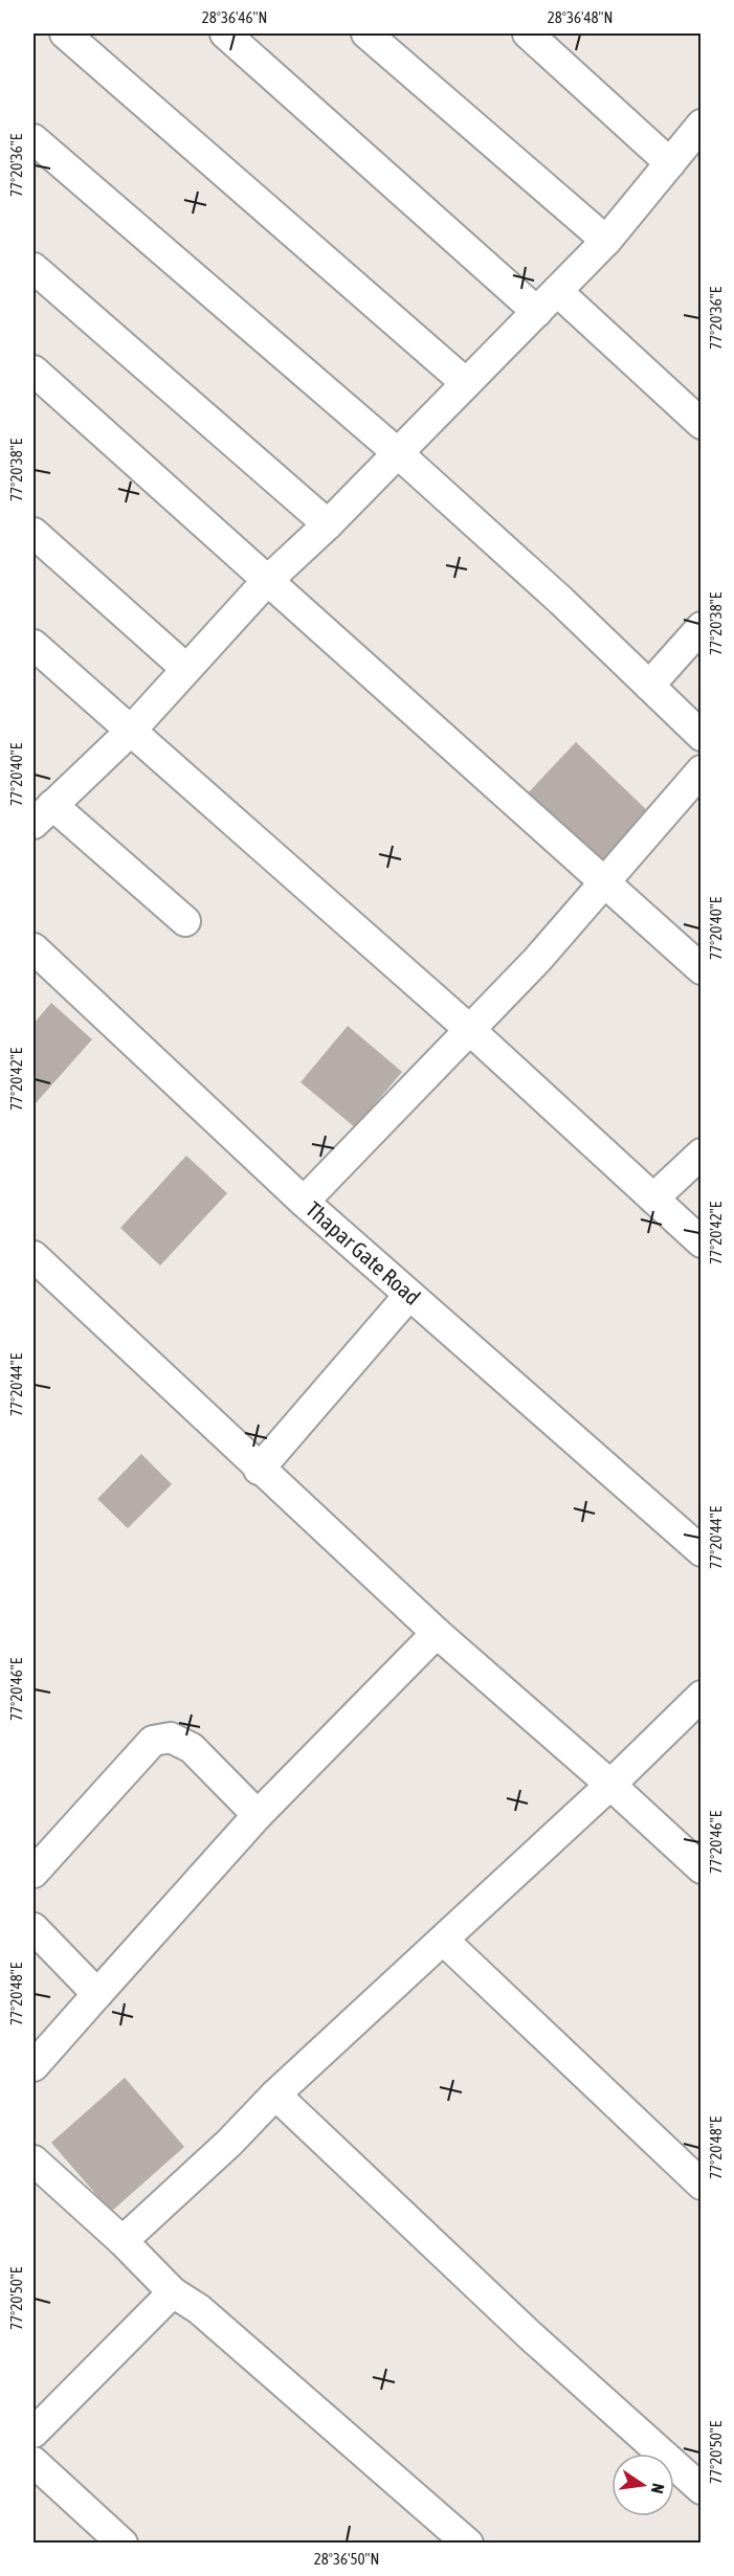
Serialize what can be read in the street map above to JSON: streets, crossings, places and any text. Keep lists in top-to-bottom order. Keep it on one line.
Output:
{"streets":{"street":["Thapar Gate Road"]},"north":"right","coordinates":["28°36'46\"N","28°36'48\"N","77°20'36\"E","77°20'38\"E","77°20'40\"E","77°20'42\"E","77°20'44\"E","77°20'46\"E","77°20'48\"E","77°20'50\"E","28°36'50\"N"]}
